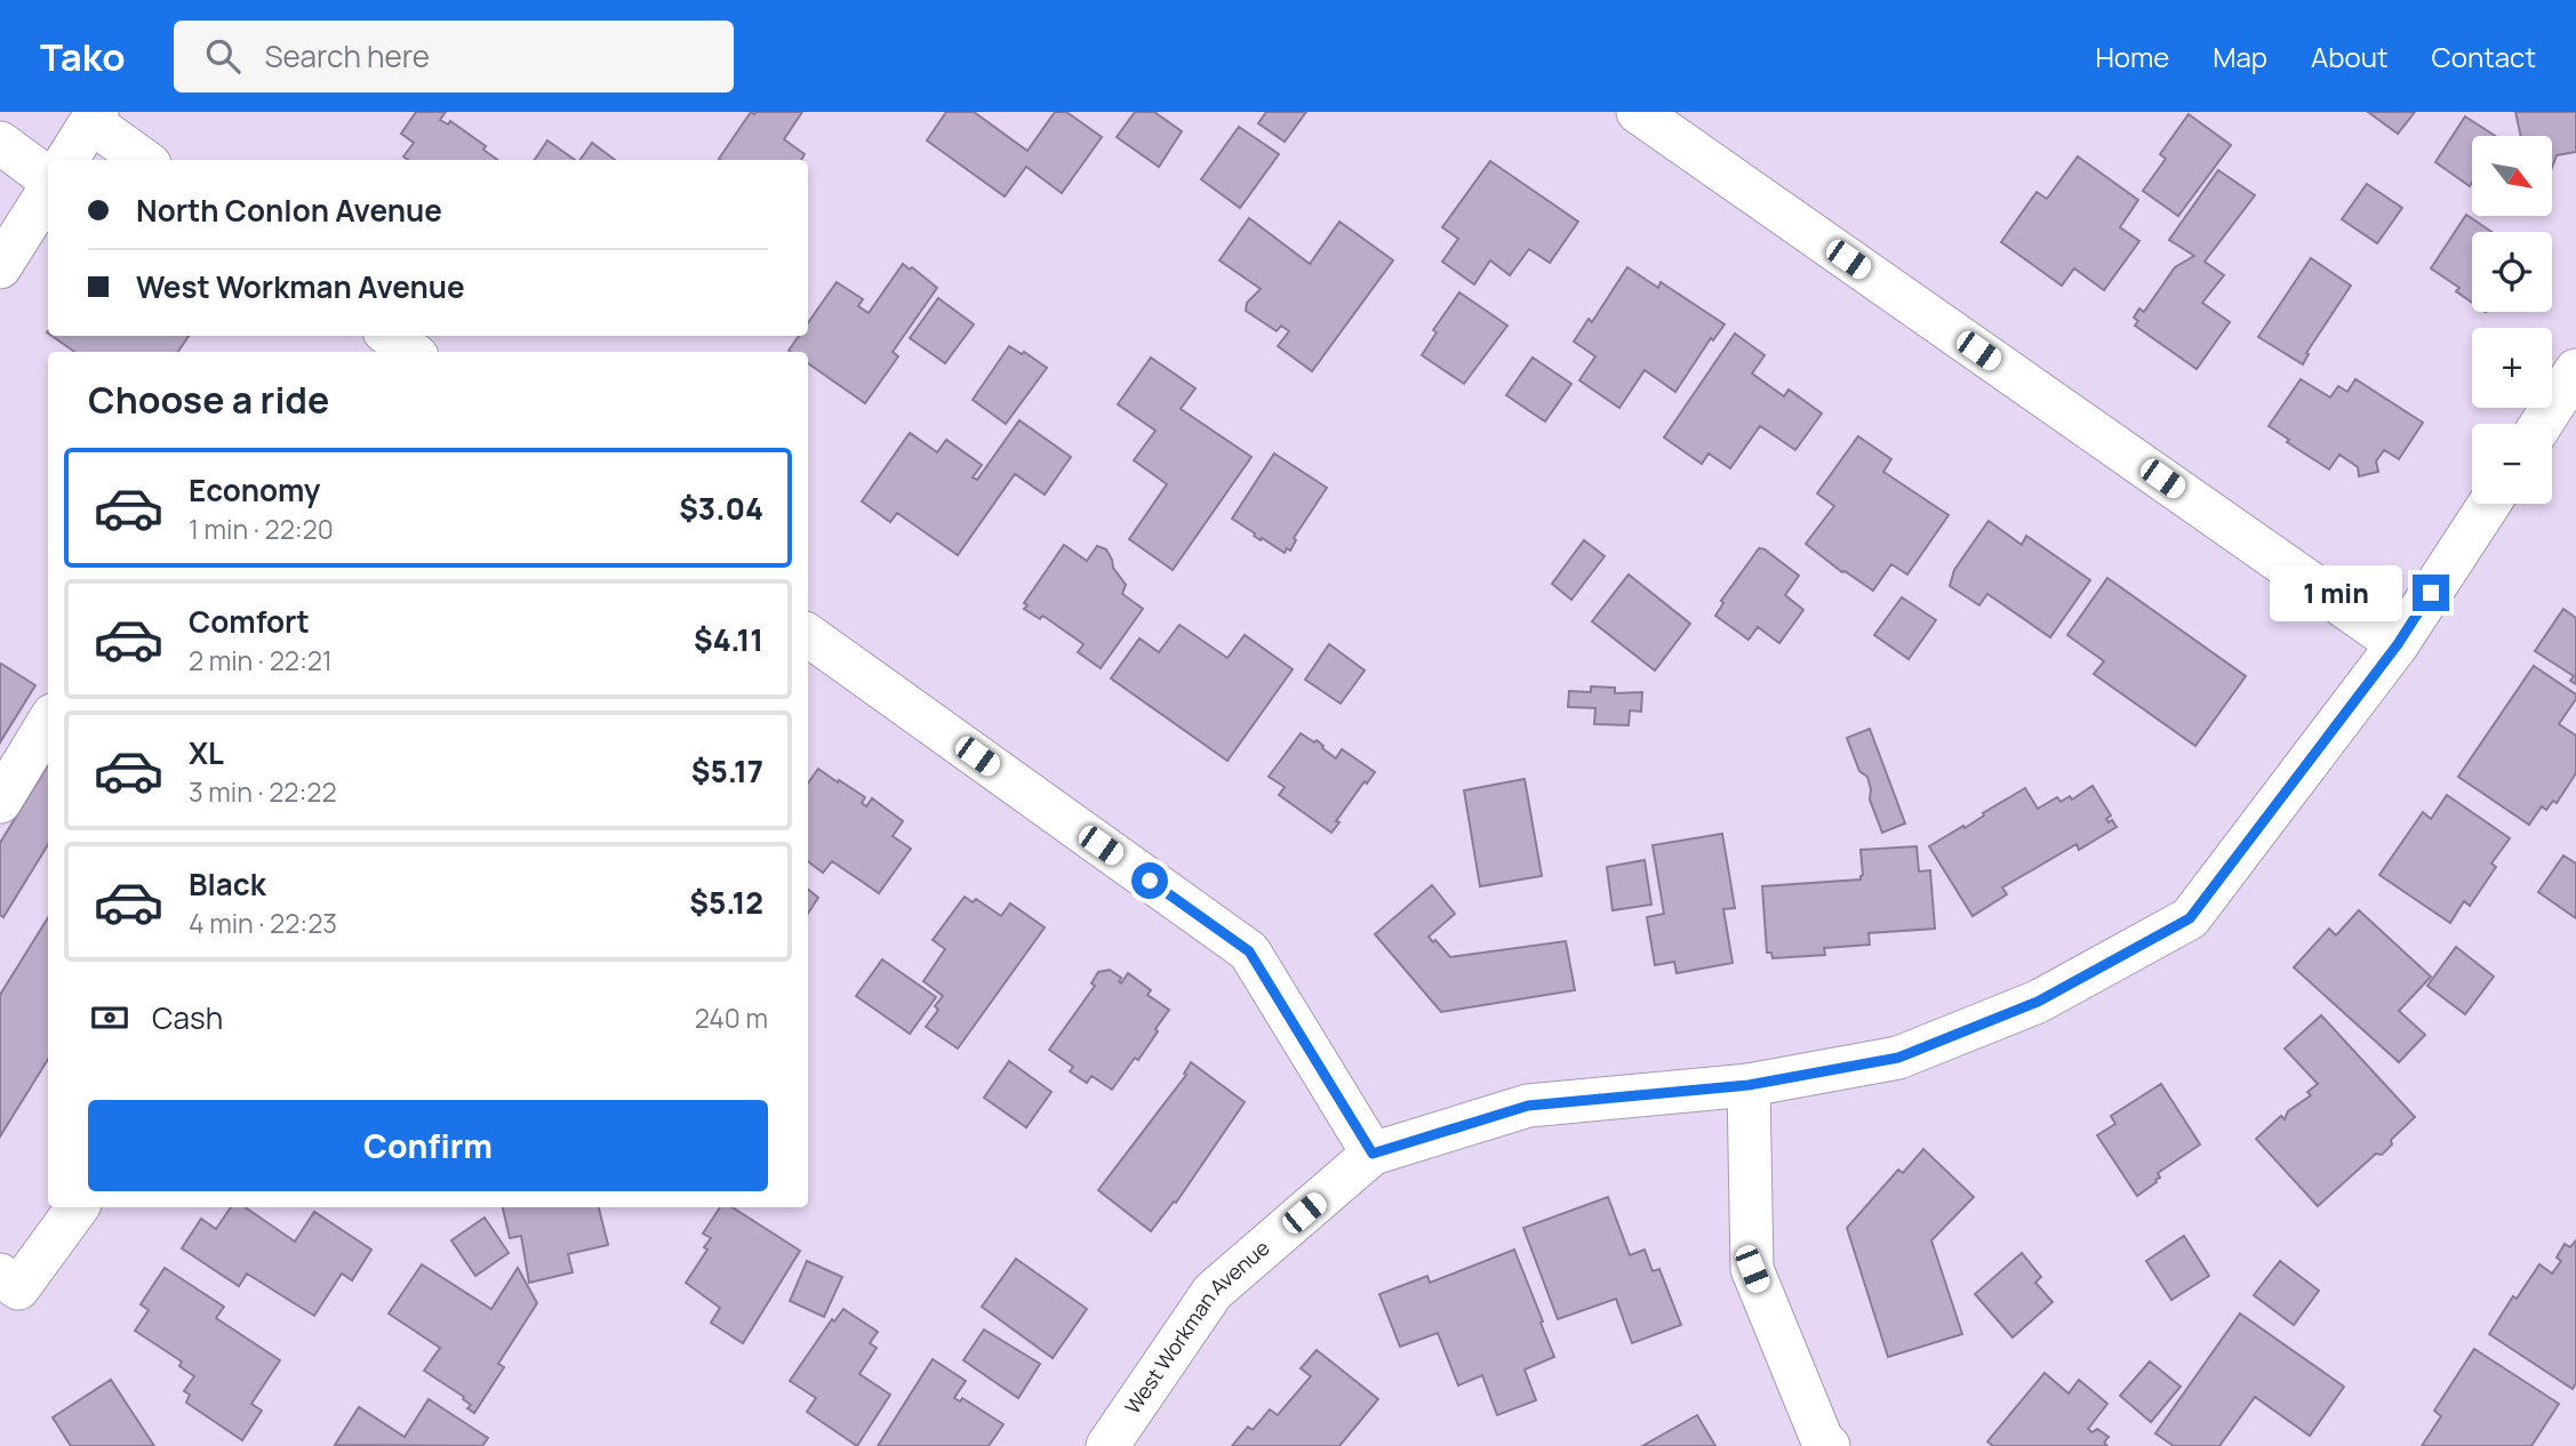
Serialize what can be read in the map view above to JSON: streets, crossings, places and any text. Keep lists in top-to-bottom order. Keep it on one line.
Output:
{"streets":{"street":["West Workman Avenue"]},"north":"bottom right","page":{"header":"Tako","search":"Search here","nav":["Home","Map","About","Contact"],"map_buttons":["+","−"],"banner":["North Conlon Avenue","West Workman Avenue"],"heading":"Choose a ride","list":[{"name":"Economy","note":"1 min · 22:20","value":"$3.04"},{"name":"Comfort","note":"2 min · 22:21","value":"$4.11"},{"name":"XL","note":"3 min · 22:22","value":"$5.17"},{"name":"Black","note":"4 min · 22:23","value":"$5.12"}],"bubble":"1 min","pay":["Cash","240 m"],"buttons":"Confirm"}}
